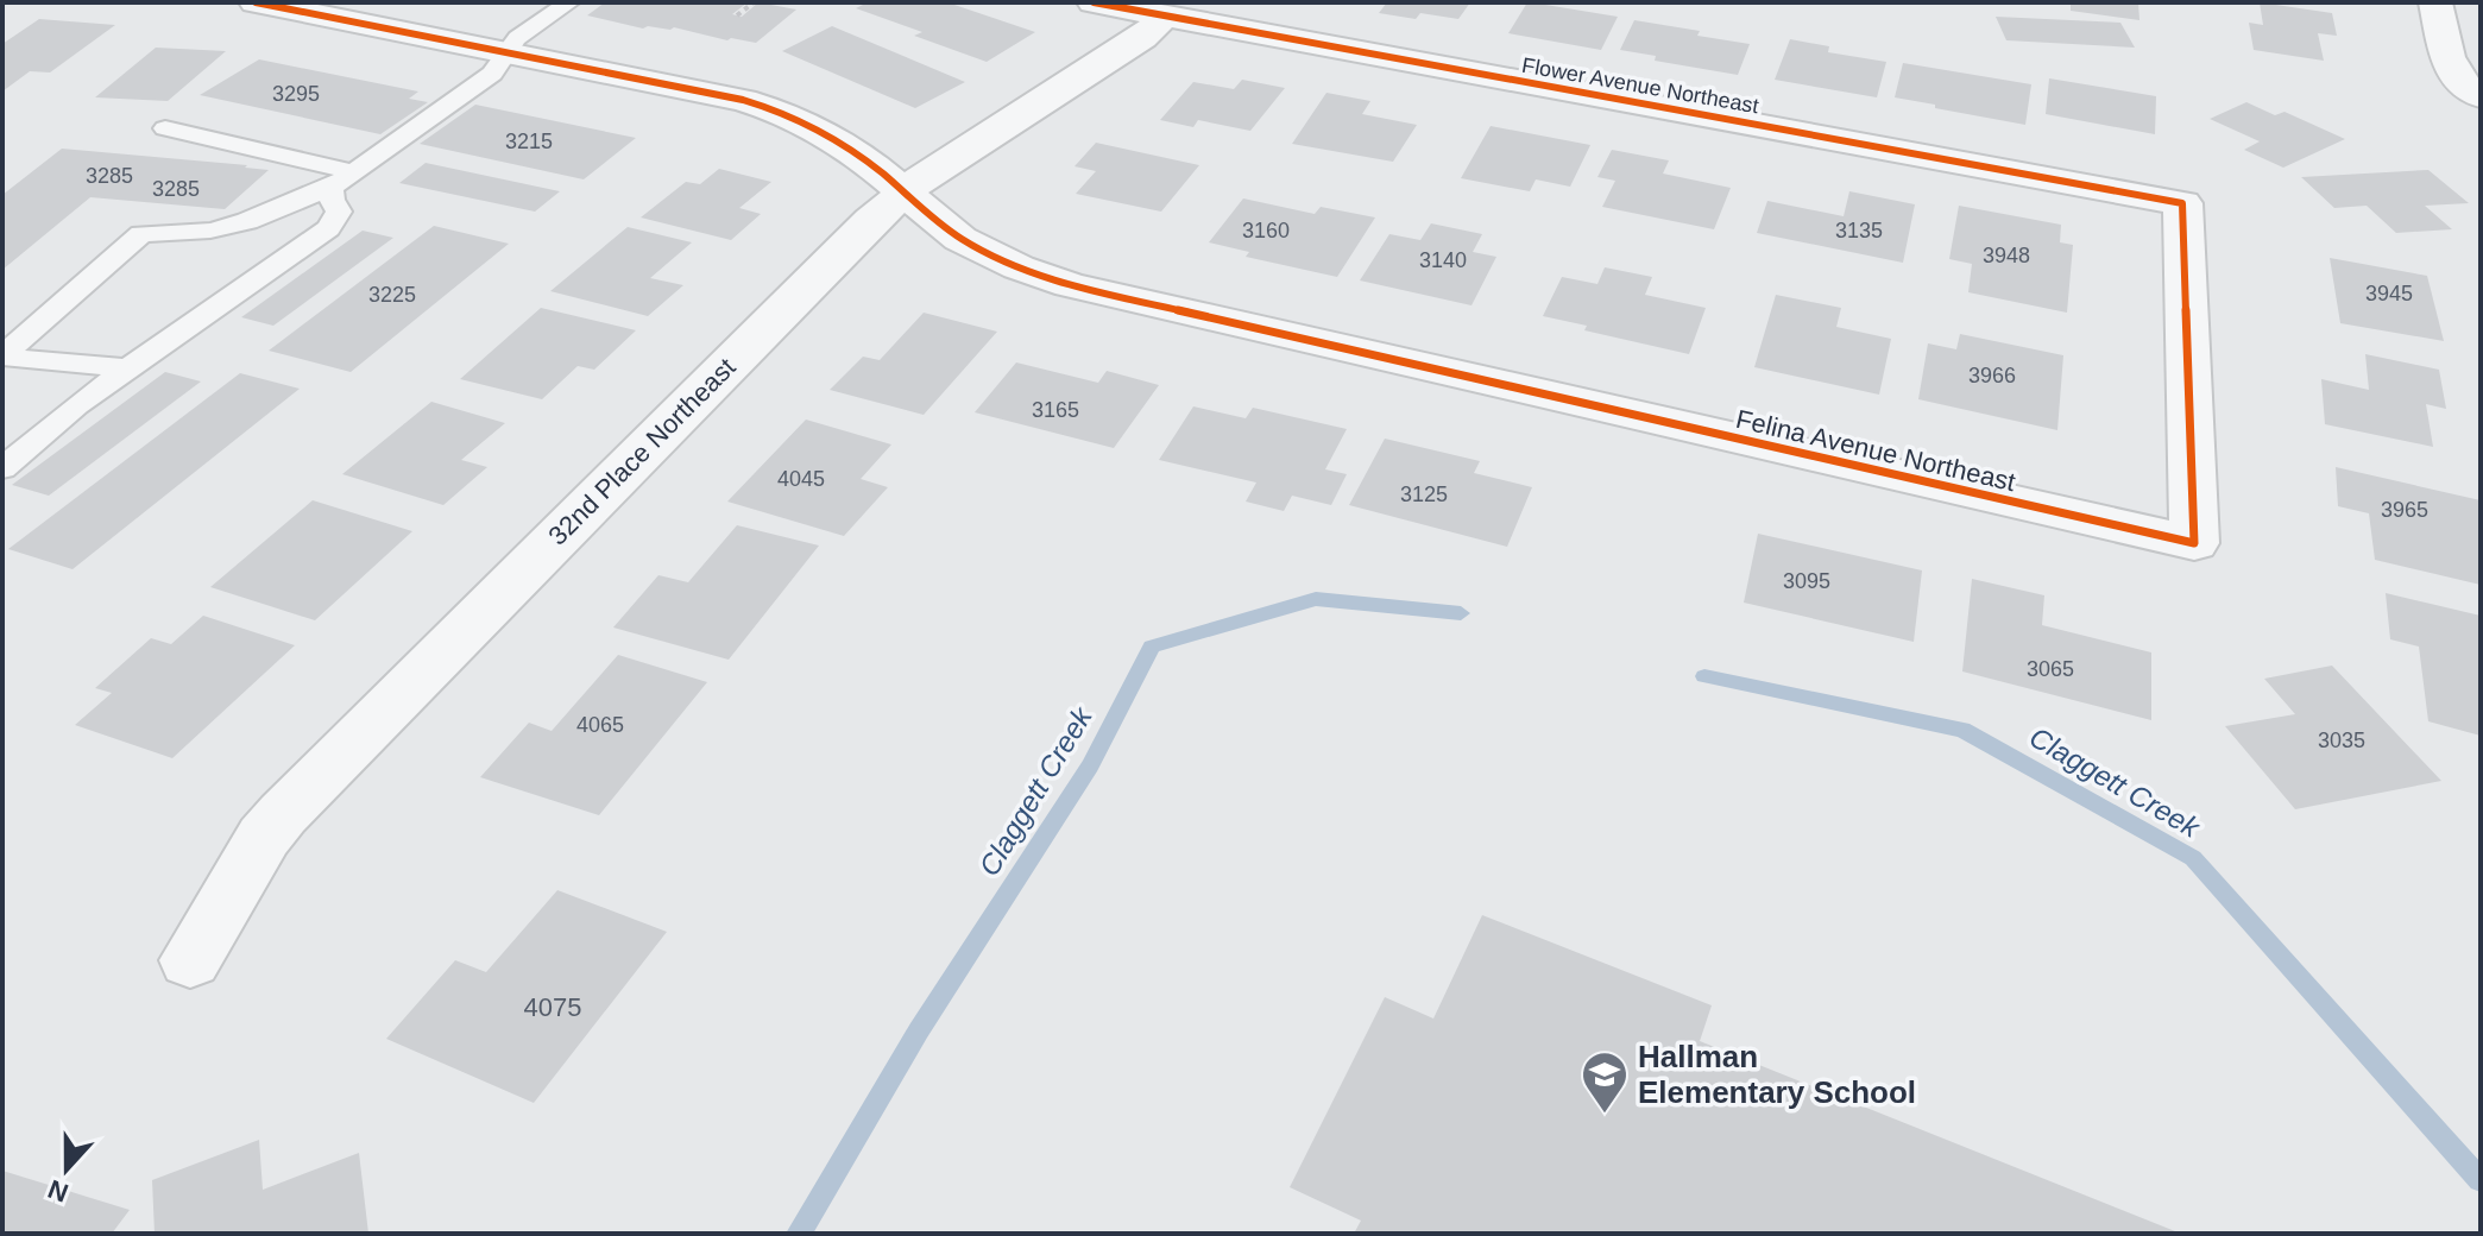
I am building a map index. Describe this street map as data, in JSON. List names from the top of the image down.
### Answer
{
  "streets": {
    "street": ["Flower Avenue Northeast", "Felina Avenue Northeast", "32nd Place Northeast"]
  },
  "crossings": [
    ["Flower Avenue Northeast", "Felina Avenue Northeast"],
    ["Flower Avenue Northeast", "32nd Place Northeast"],
    ["Felina Avenue Northeast", "32nd Place Northeast"]
  ],
  "water": ["Claggett Creek"],
  "places": {
    "school or university": ["Hallman Elementary School"]
  },
  "house_numbers": [
    "3295",
    "3215",
    "3285",
    "3285",
    "3160",
    "3135",
    "3948",
    "3140",
    "3945",
    "3225",
    "3966",
    "3165",
    "4045",
    "3125",
    "3965",
    "3095",
    "3065",
    "4065",
    "3035",
    "4075"
  ],
  "north": "bottom"
}
